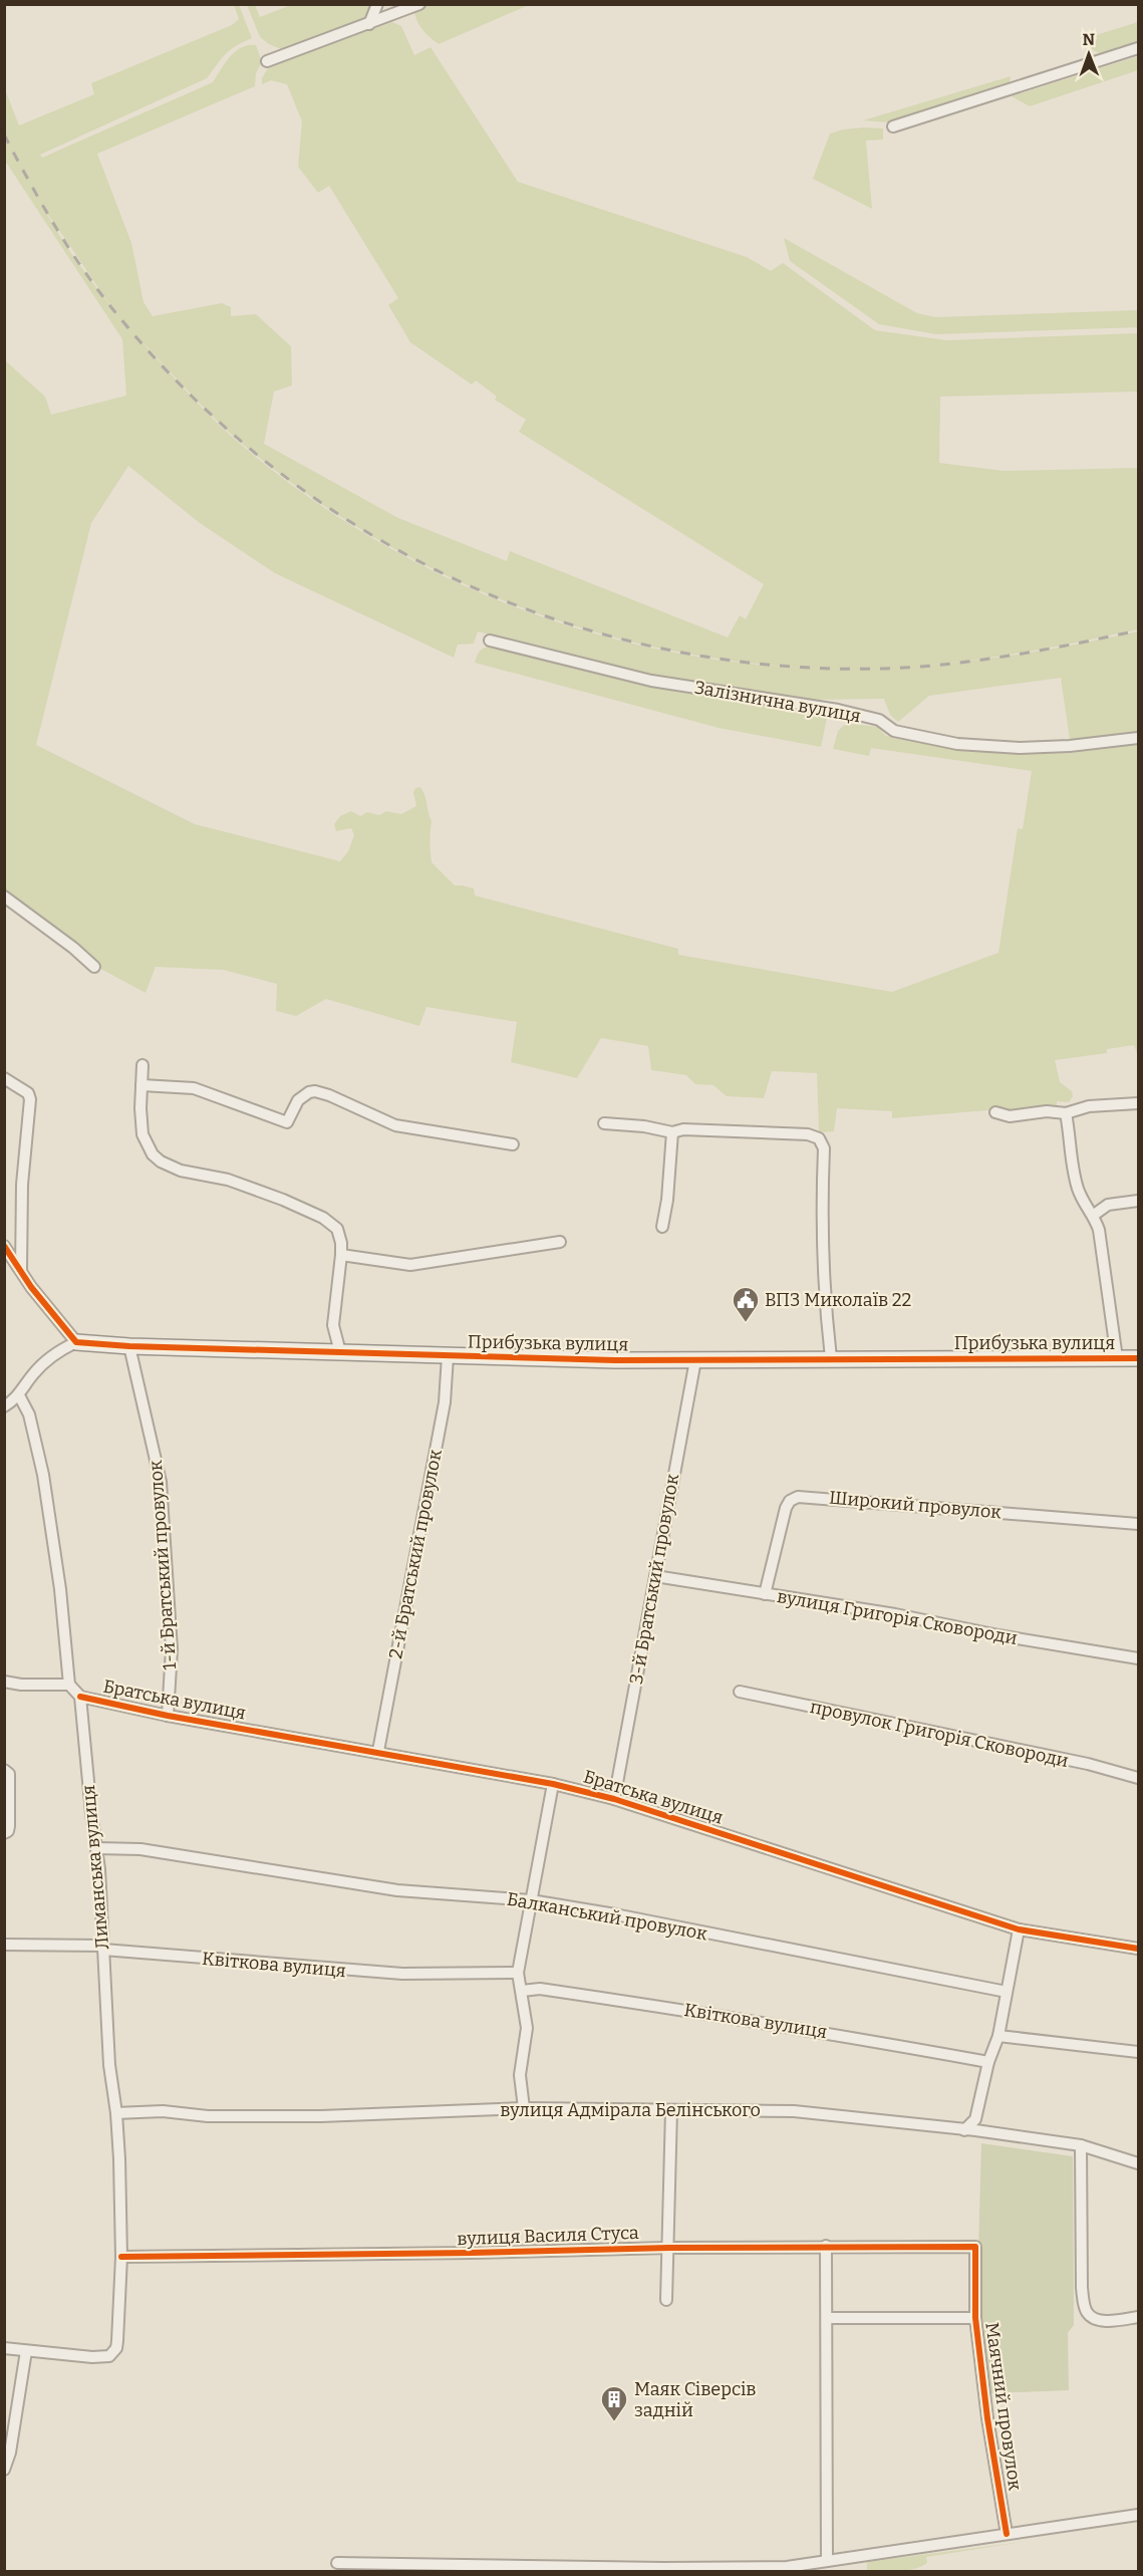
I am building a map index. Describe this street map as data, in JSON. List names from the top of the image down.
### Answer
{
  "streets": {
    "street": [
      "Залізнична вулиця",
      "Прибузька вулиця",
      "Широкий провулок",
      "2-й Братський провулок",
      "1-й Братський провулок",
      "3-й Братський провулок",
      "вулиця Григорія Сковороди",
      "Братська вулиця",
      "провулок Григорія Сковороди",
      "Лиманська вулиця",
      "Балканський провулок",
      "Квіткова вулиця",
      "вулиця Адмірала Белінського",
      "вулиця Василя Стуса",
      "Маячний провулок"
    ]
  },
  "crossings": [
    ["Прибузька вулиця", "2-й Братський провулок"],
    ["Прибузька вулиця", "1-й Братський провулок"],
    ["Прибузька вулиця", "3-й Братський провулок"],
    ["Широкий провулок", "вулиця Григорія Сковороди"],
    ["2-й Братський провулок", "Братська вулиця"],
    ["1-й Братський провулок", "Братська вулиця"],
    ["3-й Братський провулок", "вулиця Григорія Сковороди"],
    ["3-й Братський провулок", "Братська вулиця"],
    ["Братська вулиця", "Лиманська вулиця"],
    ["Лиманська вулиця", "Балканський провулок"],
    ["Лиманська вулиця", "Квіткова вулиця"],
    ["Лиманська вулиця", "вулиця Адмірала Белінського"],
    ["Лиманська вулиця", "вулиця Василя Стуса"],
    ["вулиця Василя Стуса", "Маячний провулок"]
  ],
  "places": {
    "public building": ["ВПЗ Миколаїв 22"],
    "building": ["Маяк Сіверсів задній"]
  },
  "north": "top"
}
